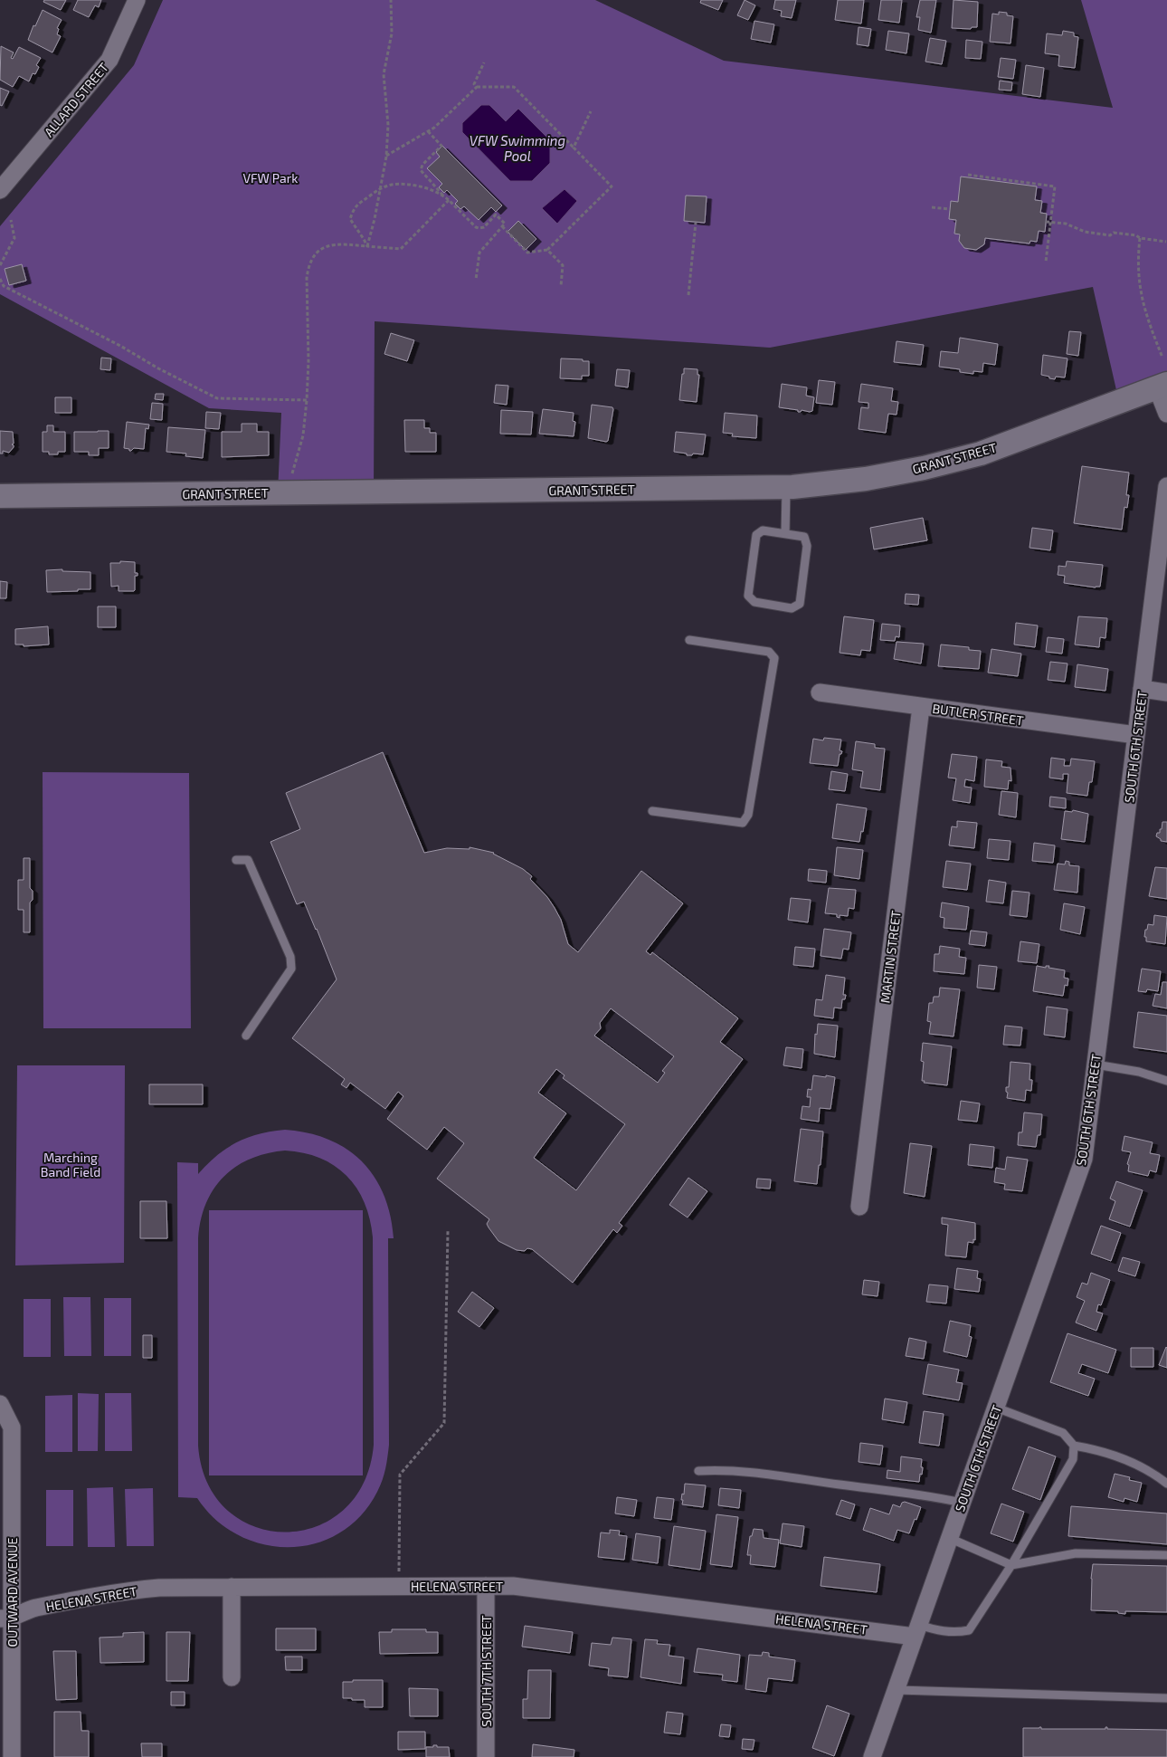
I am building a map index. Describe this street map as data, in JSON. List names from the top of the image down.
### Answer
{
  "streets": {
    "street": [
      "ALLARD STREET",
      "GRANT STREET",
      "BUTLER STREET",
      "SOUTH 6TH STREET",
      "MARTIN STREET",
      "HELENA STREET",
      "OUTWARD AVENUE",
      "SOUTH 7TH STREET"
    ]
  },
  "crossings": [
    ["BUTLER STREET", "SOUTH 6TH STREET"],
    ["BUTLER STREET", "MARTIN STREET"],
    ["SOUTH 6TH STREET", "HELENA STREET"],
    ["HELENA STREET", "OUTWARD AVENUE"],
    ["HELENA STREET", "SOUTH 7TH STREET"]
  ],
  "water": ["VFW Swimming Pool"],
  "parks": ["VFW Park", "Marching Band Field"]
}
